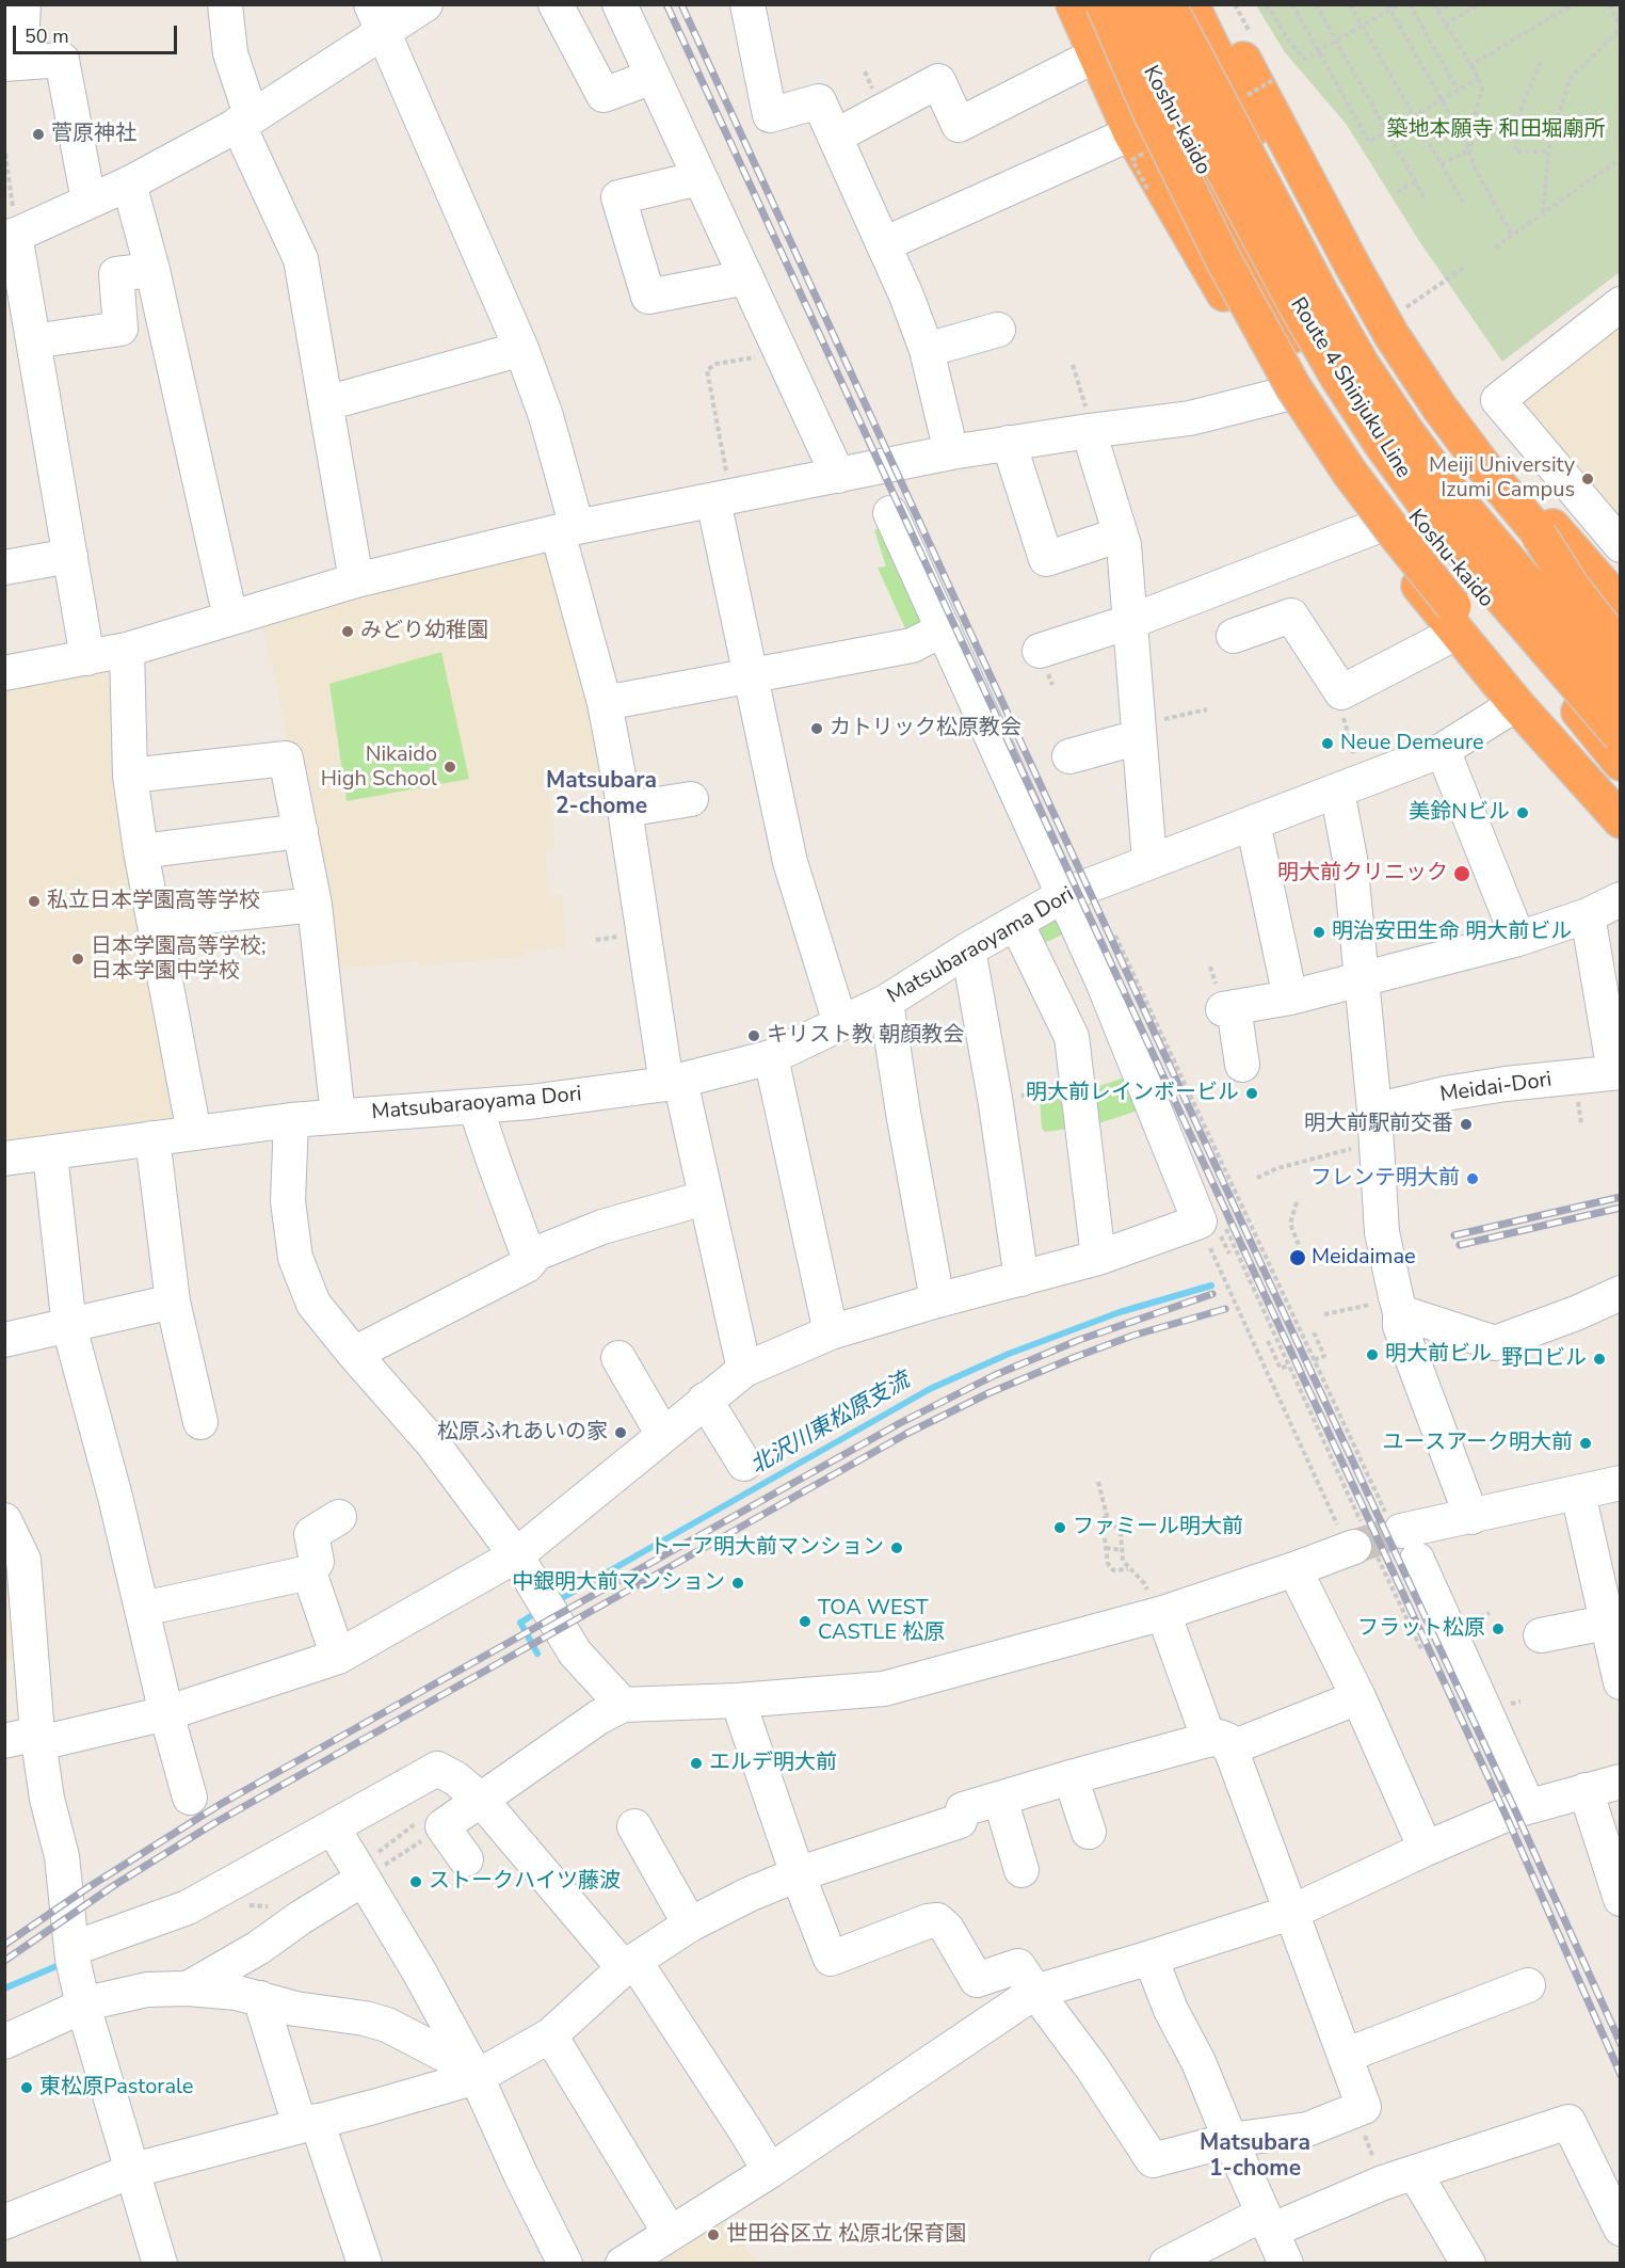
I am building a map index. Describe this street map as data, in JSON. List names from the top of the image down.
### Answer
{
  "streets": {
    "highway": ["Koshu-kaido", "Route 4 Shinjuku Line"],
    "street": ["Matsubaraoyama Dori", "Meidai-Dori"]
  },
  "districts": ["Matsubara 2-chome", "Matsubara 1-chome"],
  "water": ["北沢川東松原支流"],
  "parks": ["築地本願寺 和田堀廟所"],
  "places": [
    "菅原神社",
    "Meiji University Izumi Campus",
    "みどり幼稚園",
    "カトリック松原教会",
    "Neue Demeure",
    "Nikaido High School",
    "美鈴Nビル",
    "明大前クリニック",
    "私立日本学園高等学校",
    "明治安田生命 明大前ビル",
    "日本学園高等学校; 日本学園中学校",
    "キリスト教 朝顔教会",
    "明大前レインボービル",
    "明大前駅前交番",
    "フレンテ明大前",
    "Meidaimae",
    "明大前ビル",
    "野口ビル",
    "松原ふれあいの家",
    "ユースアーク明大前",
    "ファミール明大前",
    "トーア明大前マンション",
    "中銀明大前マンション",
    "TOA WEST CASTLE 松原",
    "フラット松原",
    "エルデ明大前",
    "ストークハイツ藤波",
    "東松原Pastorale",
    "世田谷区立 松原北保育園"
  ],
  "scale_bar": "50 m"
}
